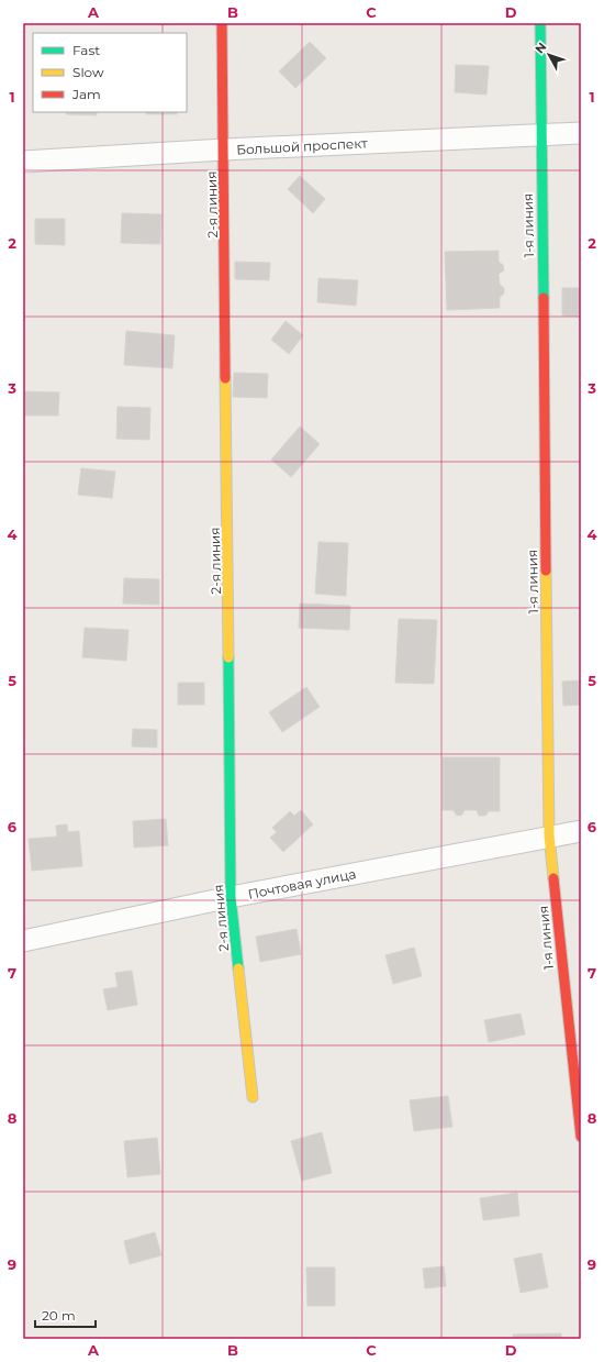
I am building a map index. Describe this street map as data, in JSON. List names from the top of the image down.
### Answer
{
  "streets": {
    "street": [
      "Большой проспект",
      "2-я линия",
      "1-я линия",
      "Почтовая улица"
    ]
  },
  "crossings": [
    ["Большой проспект", "2-я линия"],
    ["Большой проспект", "1-я линия"],
    ["2-я линия", "Почтовая улица"],
    ["1-я линия", "Почтовая улица"]
  ],
  "legend": ["Fast", "Slow", "Jam"],
  "scale_bar": "20 m",
  "north": "top left",
  "grid": {
    "columns": [
      "A",
      "B",
      "C",
      "D"
    ],
    "rows": [
      "1",
      "2",
      "3",
      "4",
      "5",
      "6",
      "7",
      "8",
      "9"
    ]
  }
}
